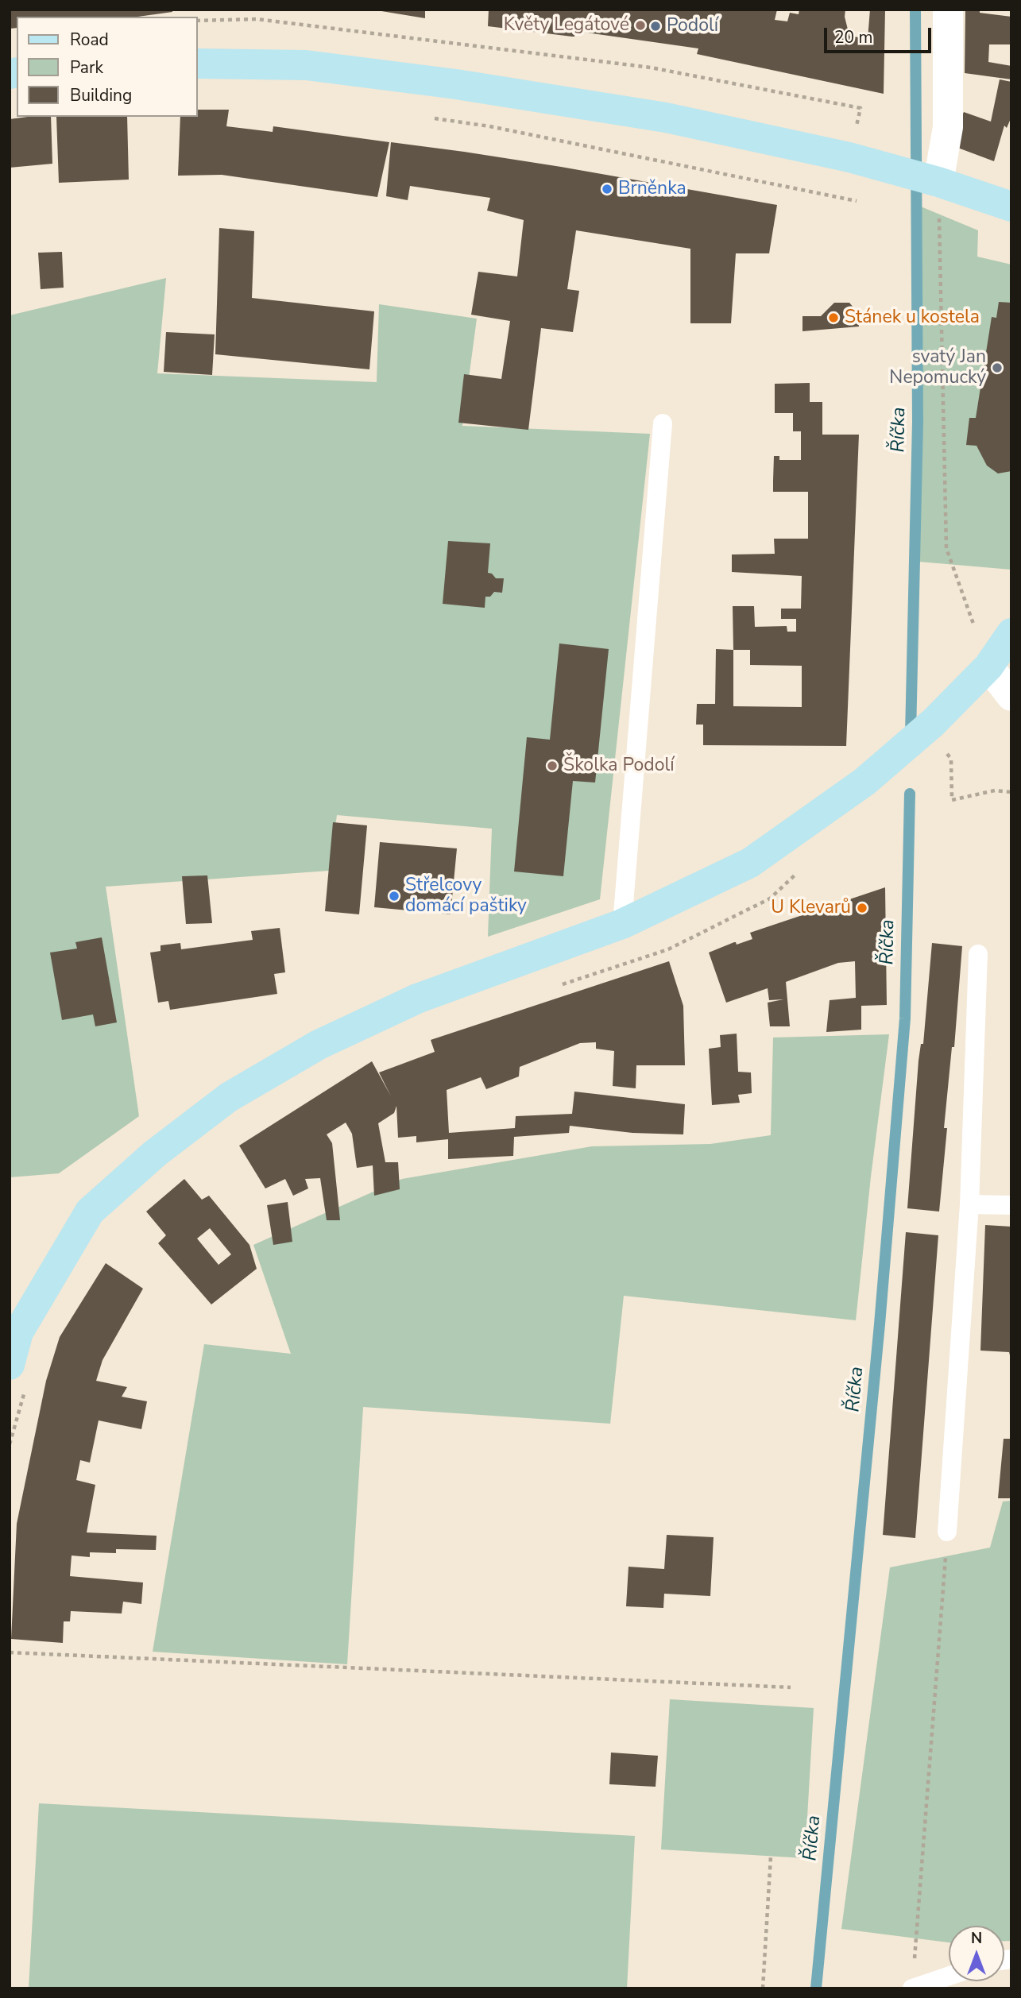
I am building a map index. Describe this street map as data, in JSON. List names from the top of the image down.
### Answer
{
  "water": ["Říčka"],
  "places": [
    "Květy Legátové",
    "Podolí",
    "Brněnka",
    "Stánek u kostela",
    "svatý Jan Nepomucký",
    "Školka Podolí",
    "Střelcovy domácí paštiky",
    "U Klevarů"
  ],
  "legend": ["Road", "Park", "Building"],
  "scale_bar": "20 m",
  "north": "top"
}
